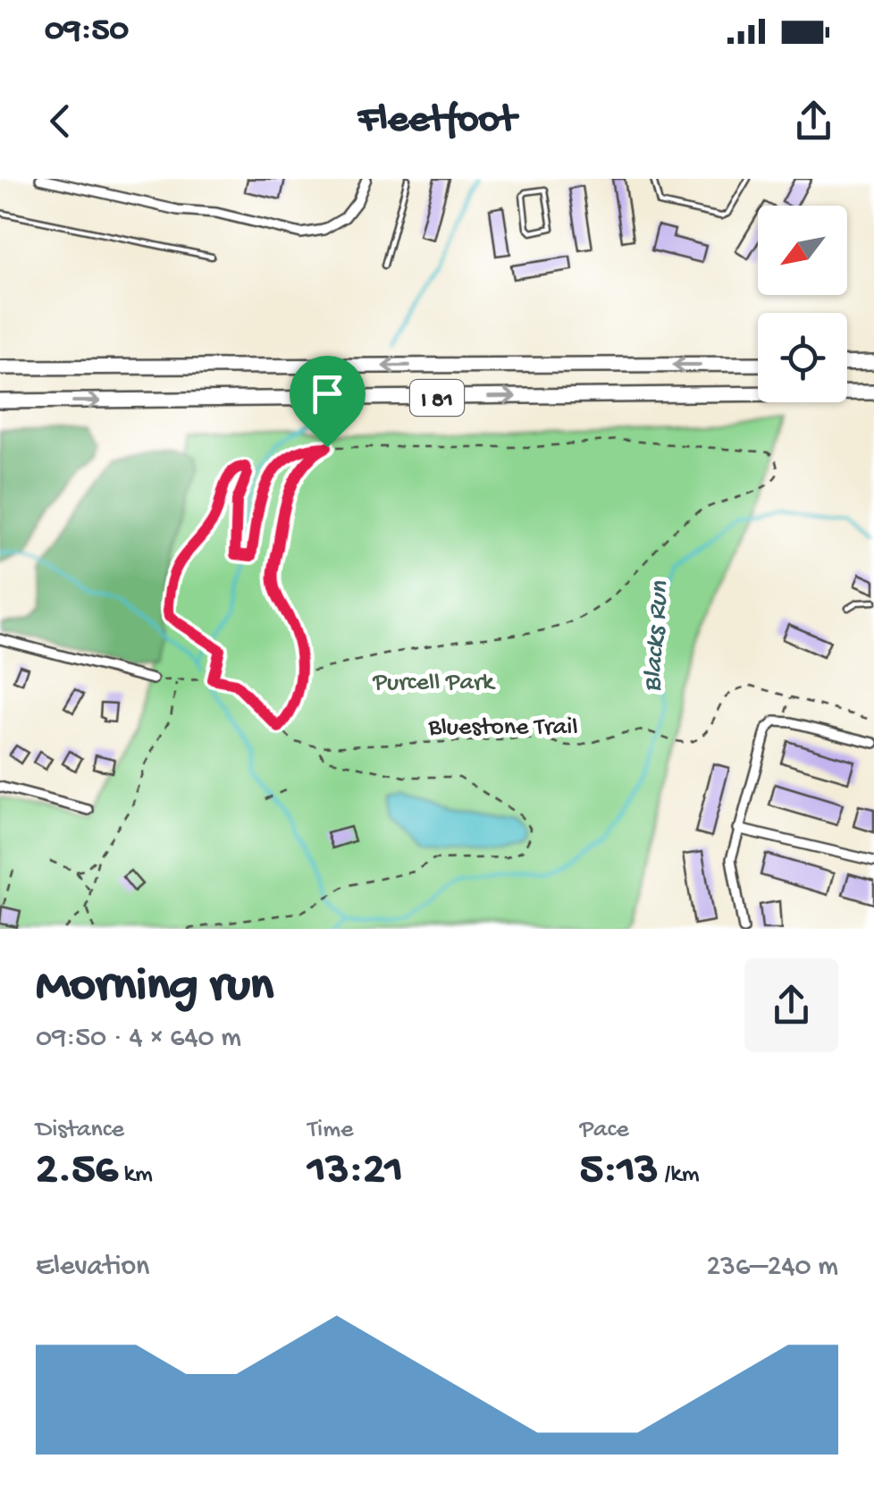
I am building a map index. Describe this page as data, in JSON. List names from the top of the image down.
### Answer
{
  "streets": {
    "highway": ["I 81"],
    "path": ["Bluestone Trail"]
  },
  "water": ["Blacks Run"],
  "parks": ["Purcell Park"],
  "north": "bottom left",
  "page": {
    "status": "09:50",
    "header": "Fleetfoot",
    "heading": ["Morning run", "09:50 · 4 × 640 m"],
    "stats": [
      ["Distance", "2.56 km"],
      ["Time", "13:21"],
      ["Pace", "5:13 /km"]
    ],
    "chart": ["Elevation", "236–240 m"]
  }
}
